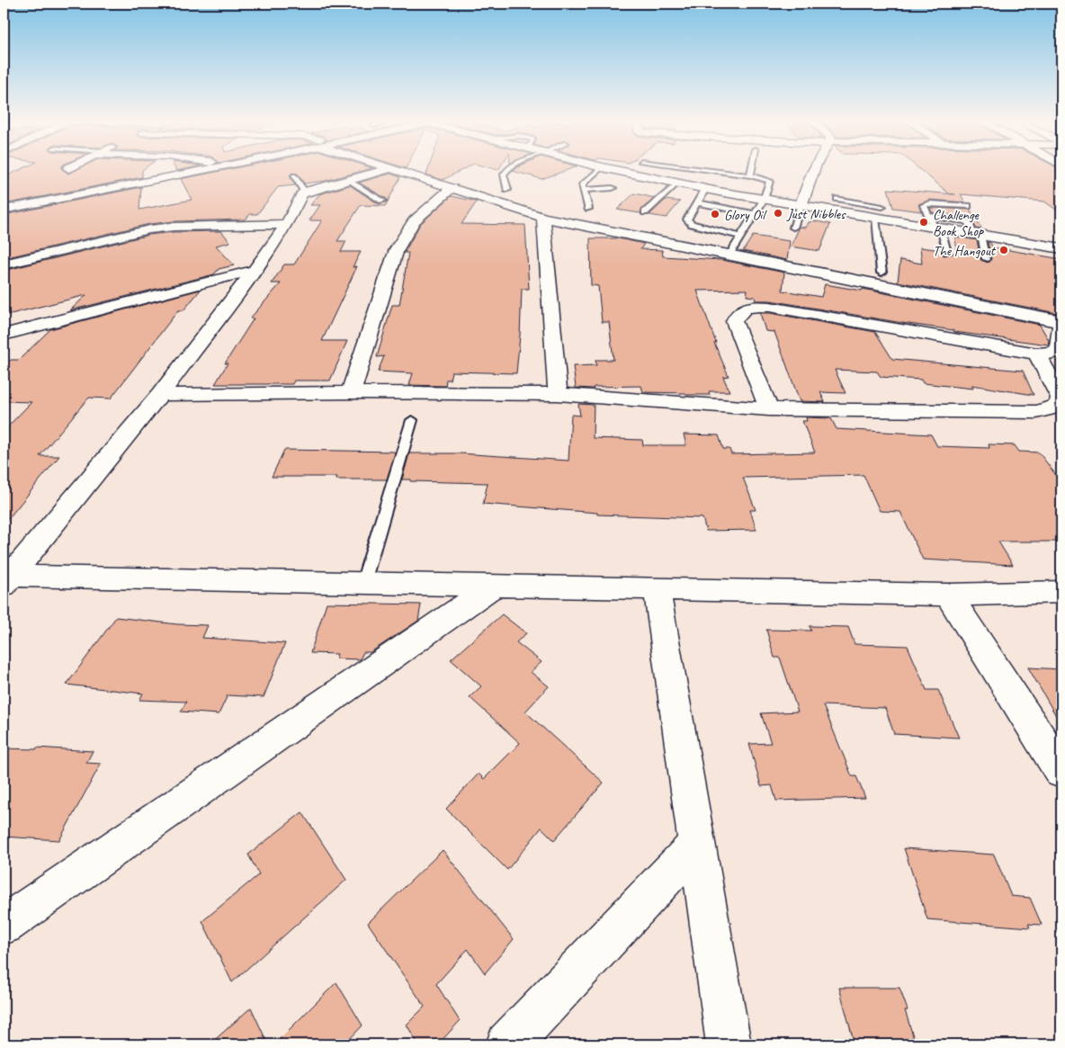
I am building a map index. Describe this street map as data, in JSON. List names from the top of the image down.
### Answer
{
  "places": [
    "Just Nibbles",
    "Glory Oil",
    "Challenge Book Shop",
    "The Hangout"
  ]
}
